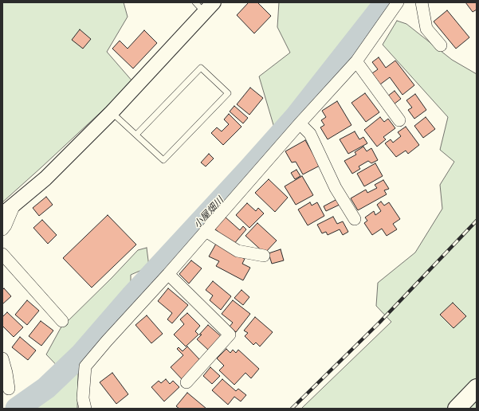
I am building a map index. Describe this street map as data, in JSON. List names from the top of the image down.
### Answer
{
  "water": ["小屋畑川"]
}
